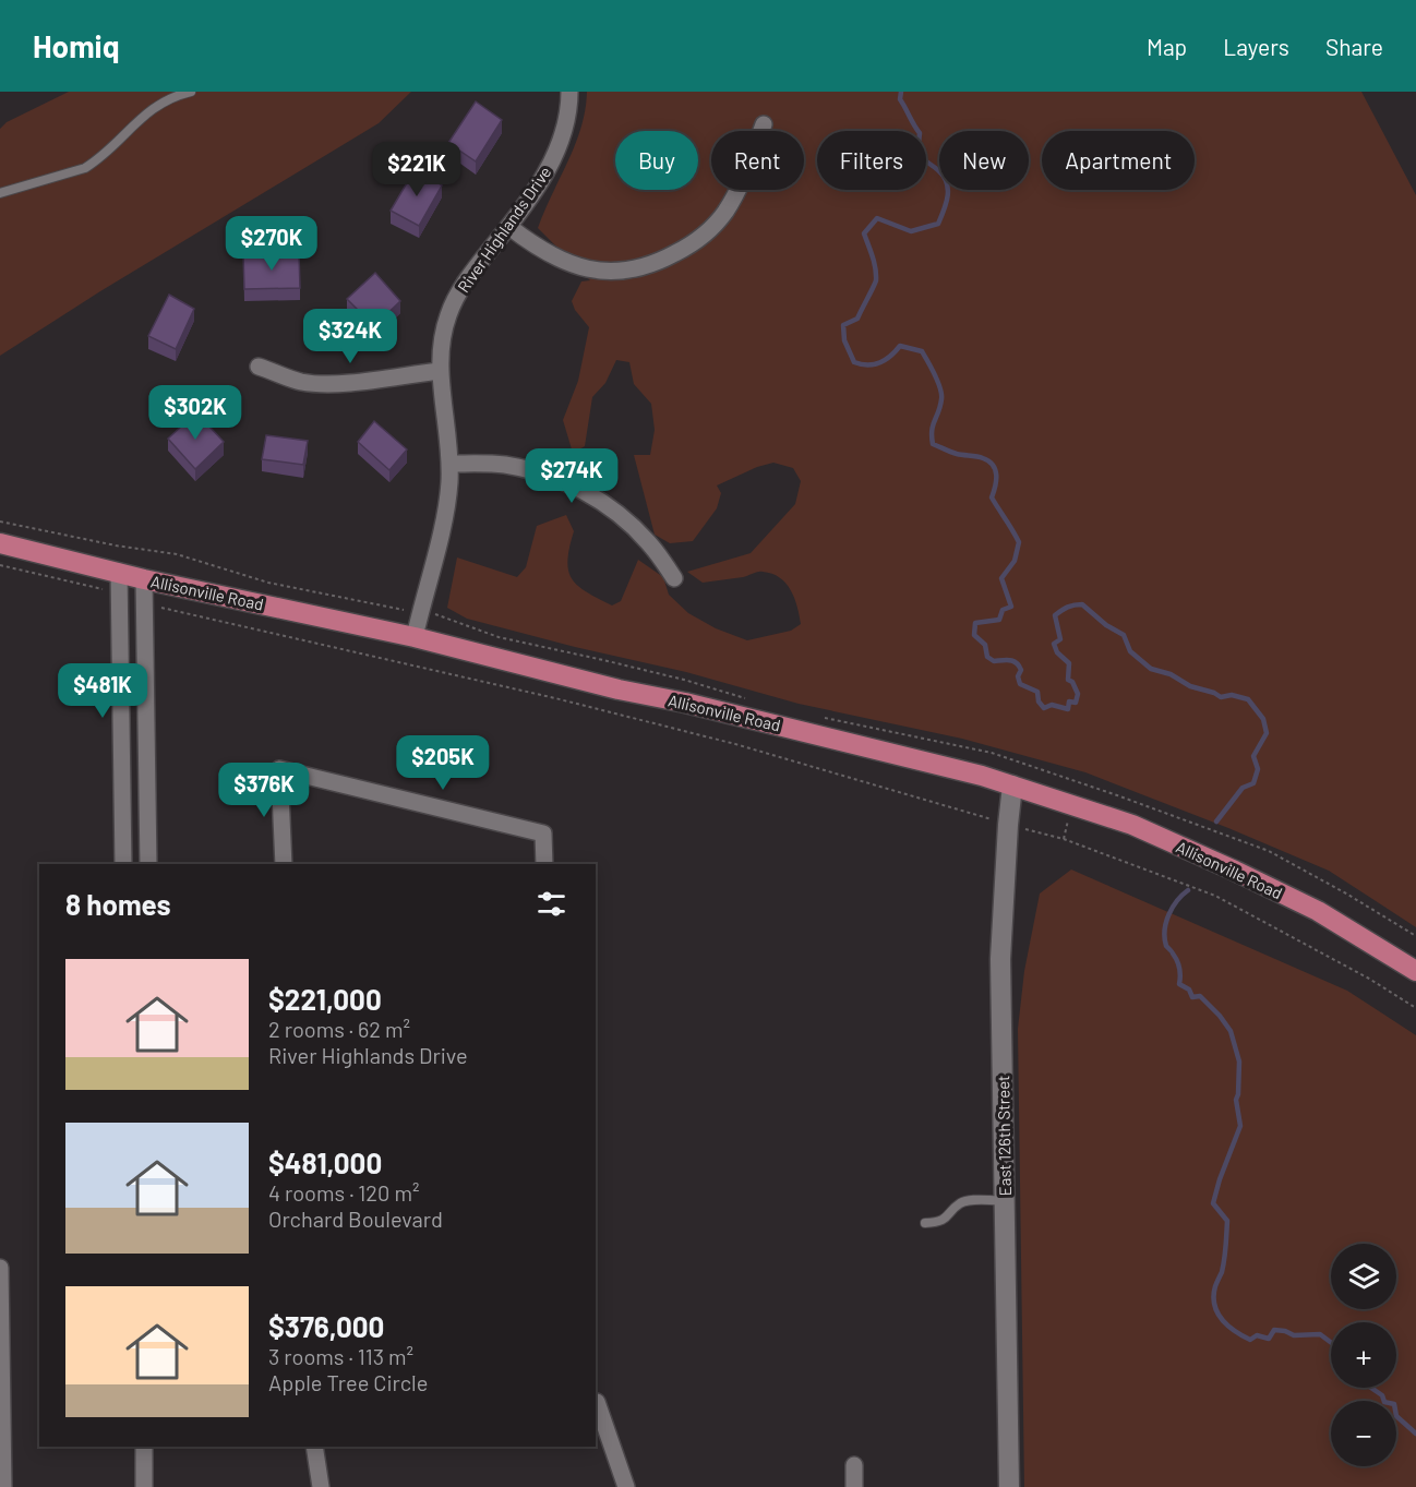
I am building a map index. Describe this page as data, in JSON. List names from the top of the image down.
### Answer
{
  "streets": {
    "main road": ["Allisonville Road", "East 126th Street"],
    "street": ["River Highlands Drive"]
  },
  "crossings": [
    ["River Highlands Drive", "Allisonville Road"],
    ["Allisonville Road", "East 126th Street"]
  ],
  "page": {
    "header": "Homiq",
    "nav": ["Map", "Layers", "Share"],
    "chip": [
      "Buy",
      "Rent",
      "Filters",
      "New",
      "Apartment"
    ],
    "price": [
      "$221K",
      "$270K",
      "$324K",
      "$302K",
      "$274K",
      "$481K",
      "$205K",
      "$376K"
    ],
    "heading": "8 homes",
    "list": [
      {
        "name": "$221,000",
        "note": "2 rooms · 62 m² · River Highlands Drive"
      },
      {
        "name": "$481,000",
        "note": "4 rooms · 120 m² · Orchard Boulevard"
      },
      {
        "name": "$376,000",
        "note": "3 rooms · 113 m² · Apple Tree Circle"
      }
    ],
    "map_buttons": ["+", "−"]
  }
}
